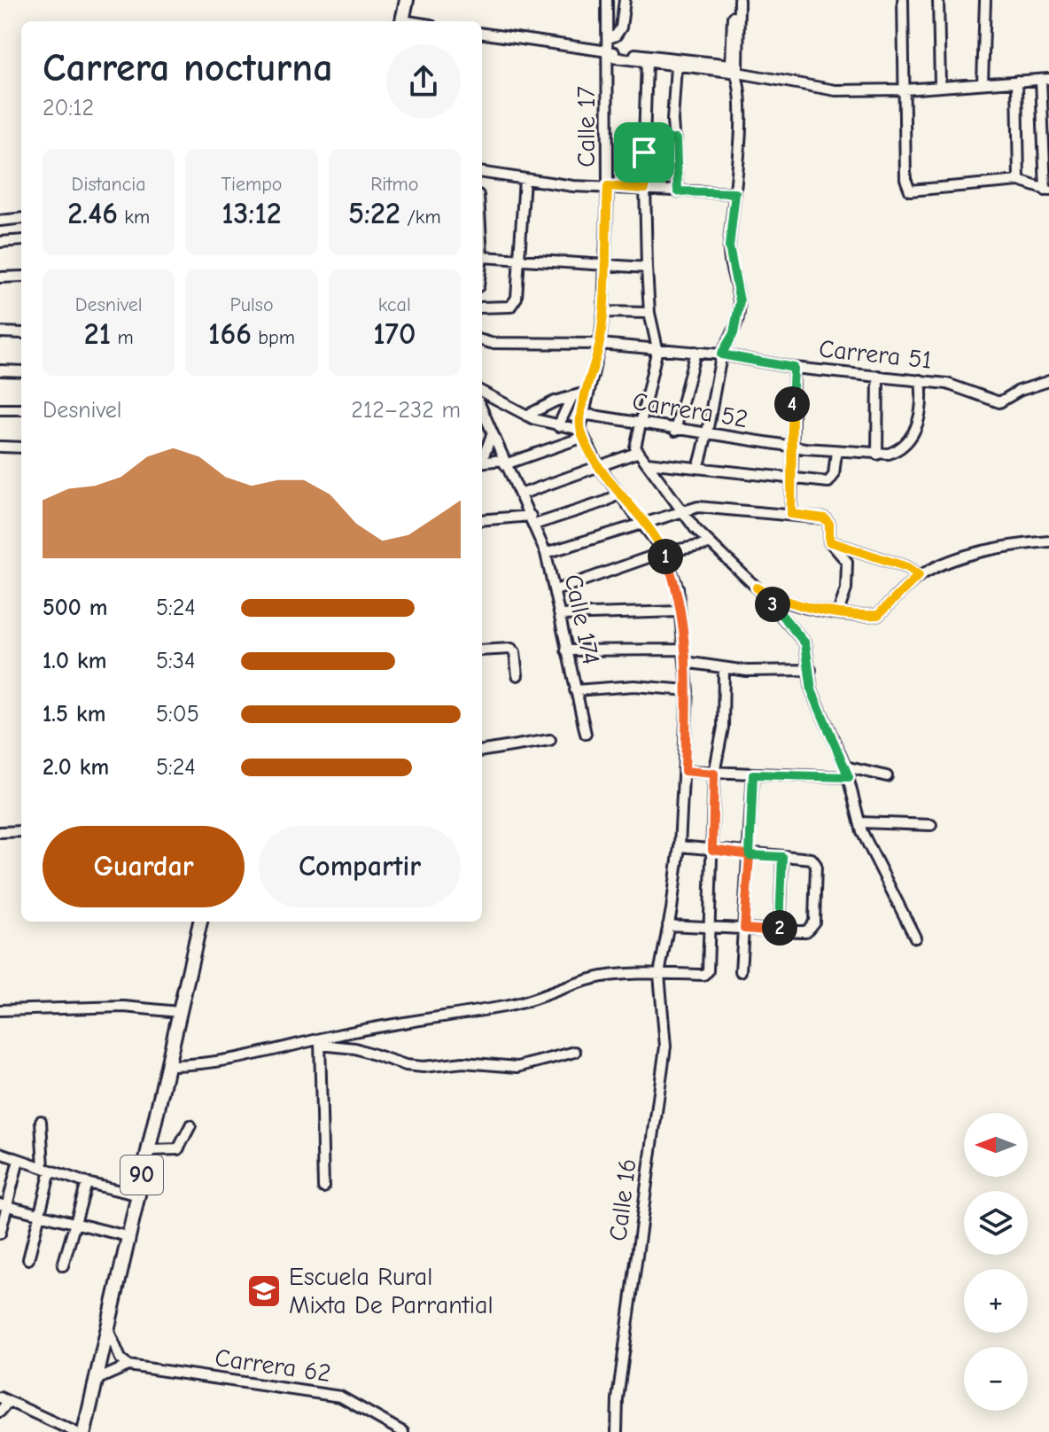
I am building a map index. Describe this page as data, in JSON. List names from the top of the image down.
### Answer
{
  "streets": {
    "highway": ["90"],
    "street": [
      "Calle 17",
      "Carrera 51",
      "Carrera 52",
      "Calle 174",
      "Calle 16",
      "Carrera 62"
    ]
  },
  "crossings": [
    ["Calle 17", "Carrera 51"],
    ["Calle 17", "Carrera 52"],
    ["Carrera 51", "Carrera 52"]
  ],
  "places": {
    "school or university": ["Escuela Rural Mixta De Parrantial"]
  },
  "north": "left",
  "page": {
    "heading": ["Carrera nocturna", "20:12"],
    "stats": [
      ["Distancia", "2.46 km"],
      ["Tiempo", "13:12"],
      ["Ritmo", "5:22 /km"],
      ["Desnivel", "21 m"],
      ["Pulso", "166 bpm"],
      ["kcal", "170"]
    ],
    "chart": ["Desnivel", "212–232 m"],
    "pins": [
      "4",
      "1",
      "3",
      "2"
    ],
    "list": [
      {
        "name": "500 m",
        "note": "5:24"
      },
      {
        "name": "1.0 km",
        "note": "5:34"
      },
      {
        "name": "1.5 km",
        "note": "5:05"
      },
      {
        "name": "2.0 km",
        "note": "5:24"
      }
    ],
    "buttons": ["Guardar", "Compartir"],
    "map_buttons": ["+", "−"]
  }
}
